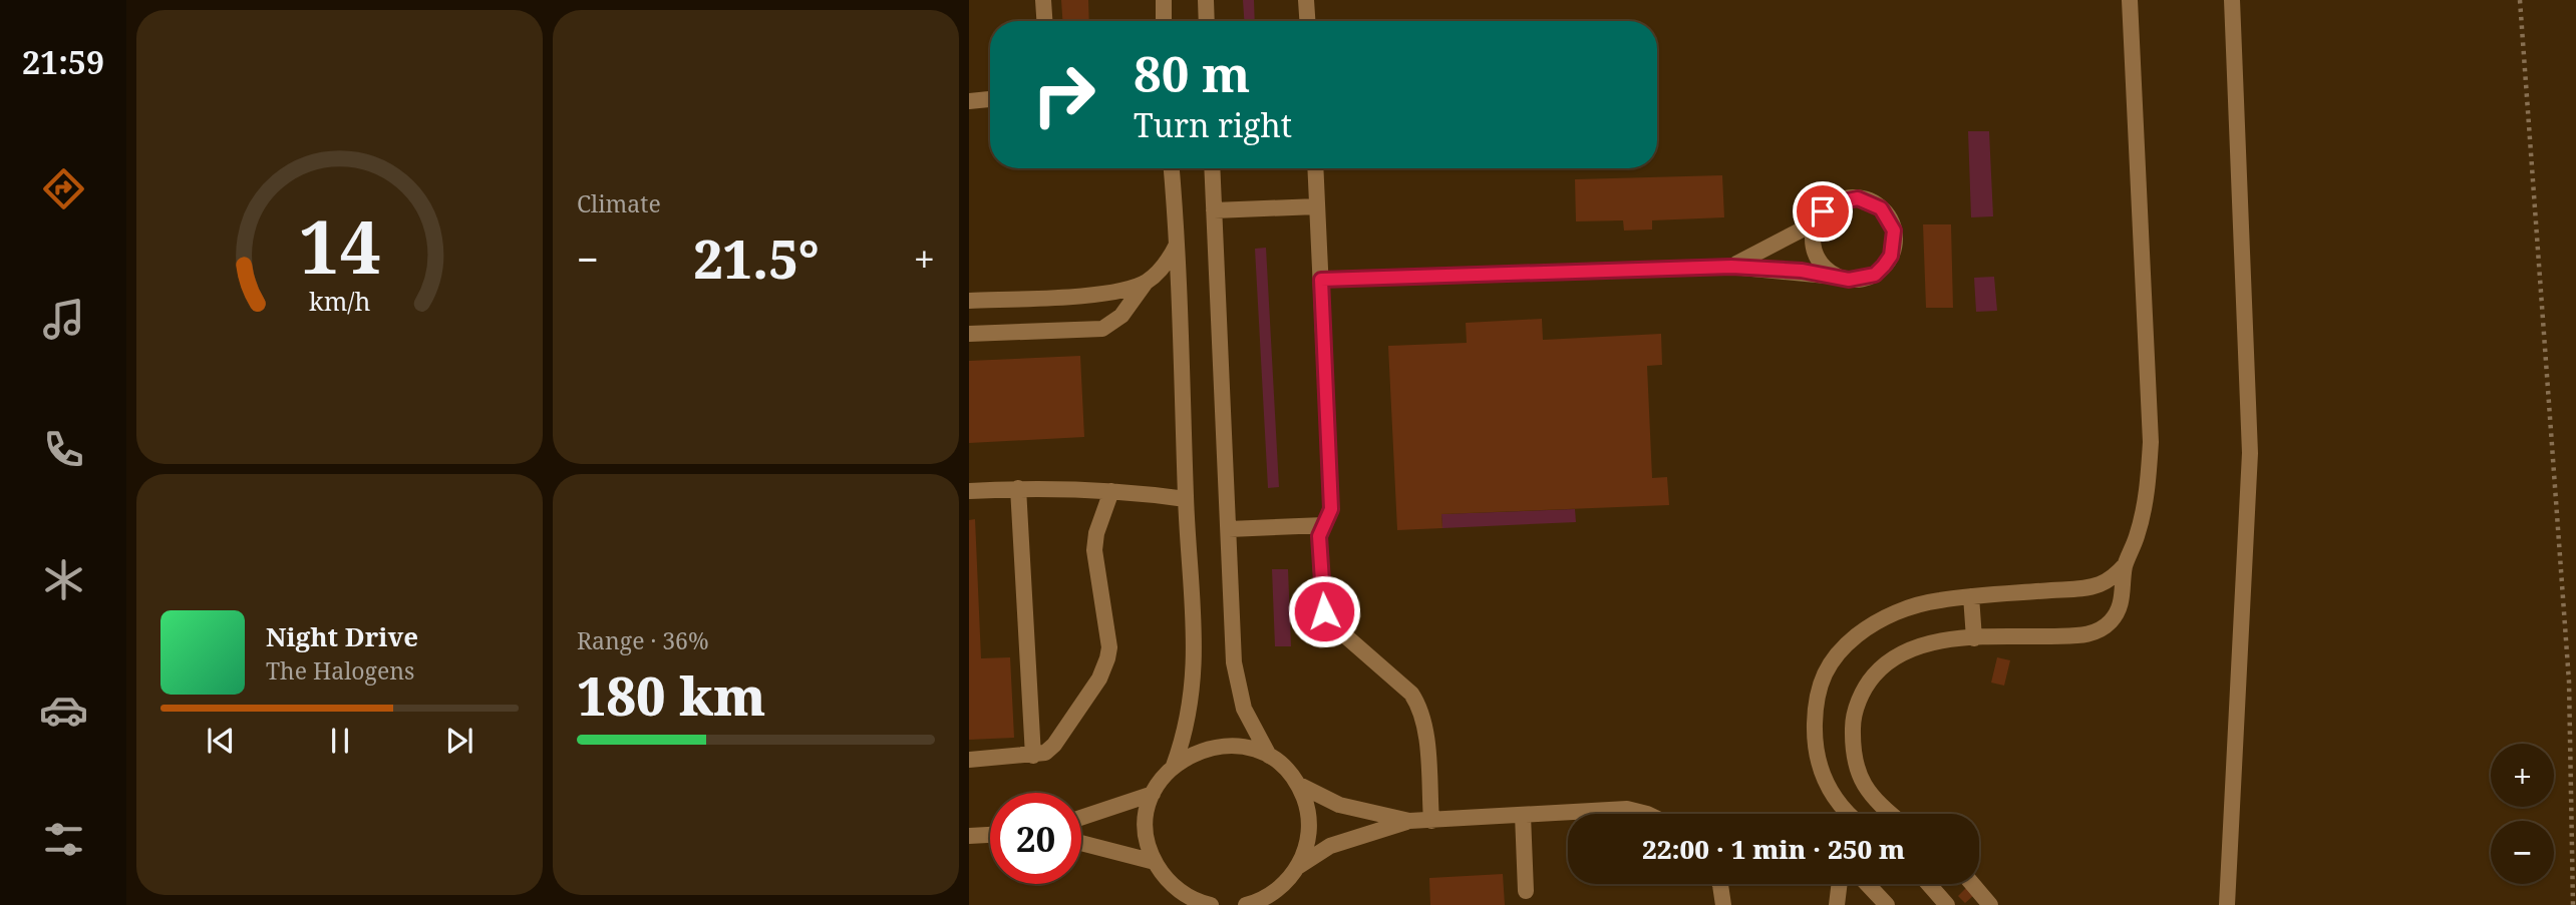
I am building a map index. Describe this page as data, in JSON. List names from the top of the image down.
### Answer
{
  "page": {
    "tabs": "21:59",
    "tile": [
      "Climate",
      ["Range · 36%", "180 km"]
    ],
    "turn": ["80 m", "Turn right"],
    "heat": ["−", "21.5°", "+"],
    "song": ["Night Drive", "The Halogens"],
    "map_buttons": ["+", "−"],
    "limit": "20",
    "trip": "22:00 · 1 min · 250 m",
    "gauge": ["14", "km/h"]
  }
}
